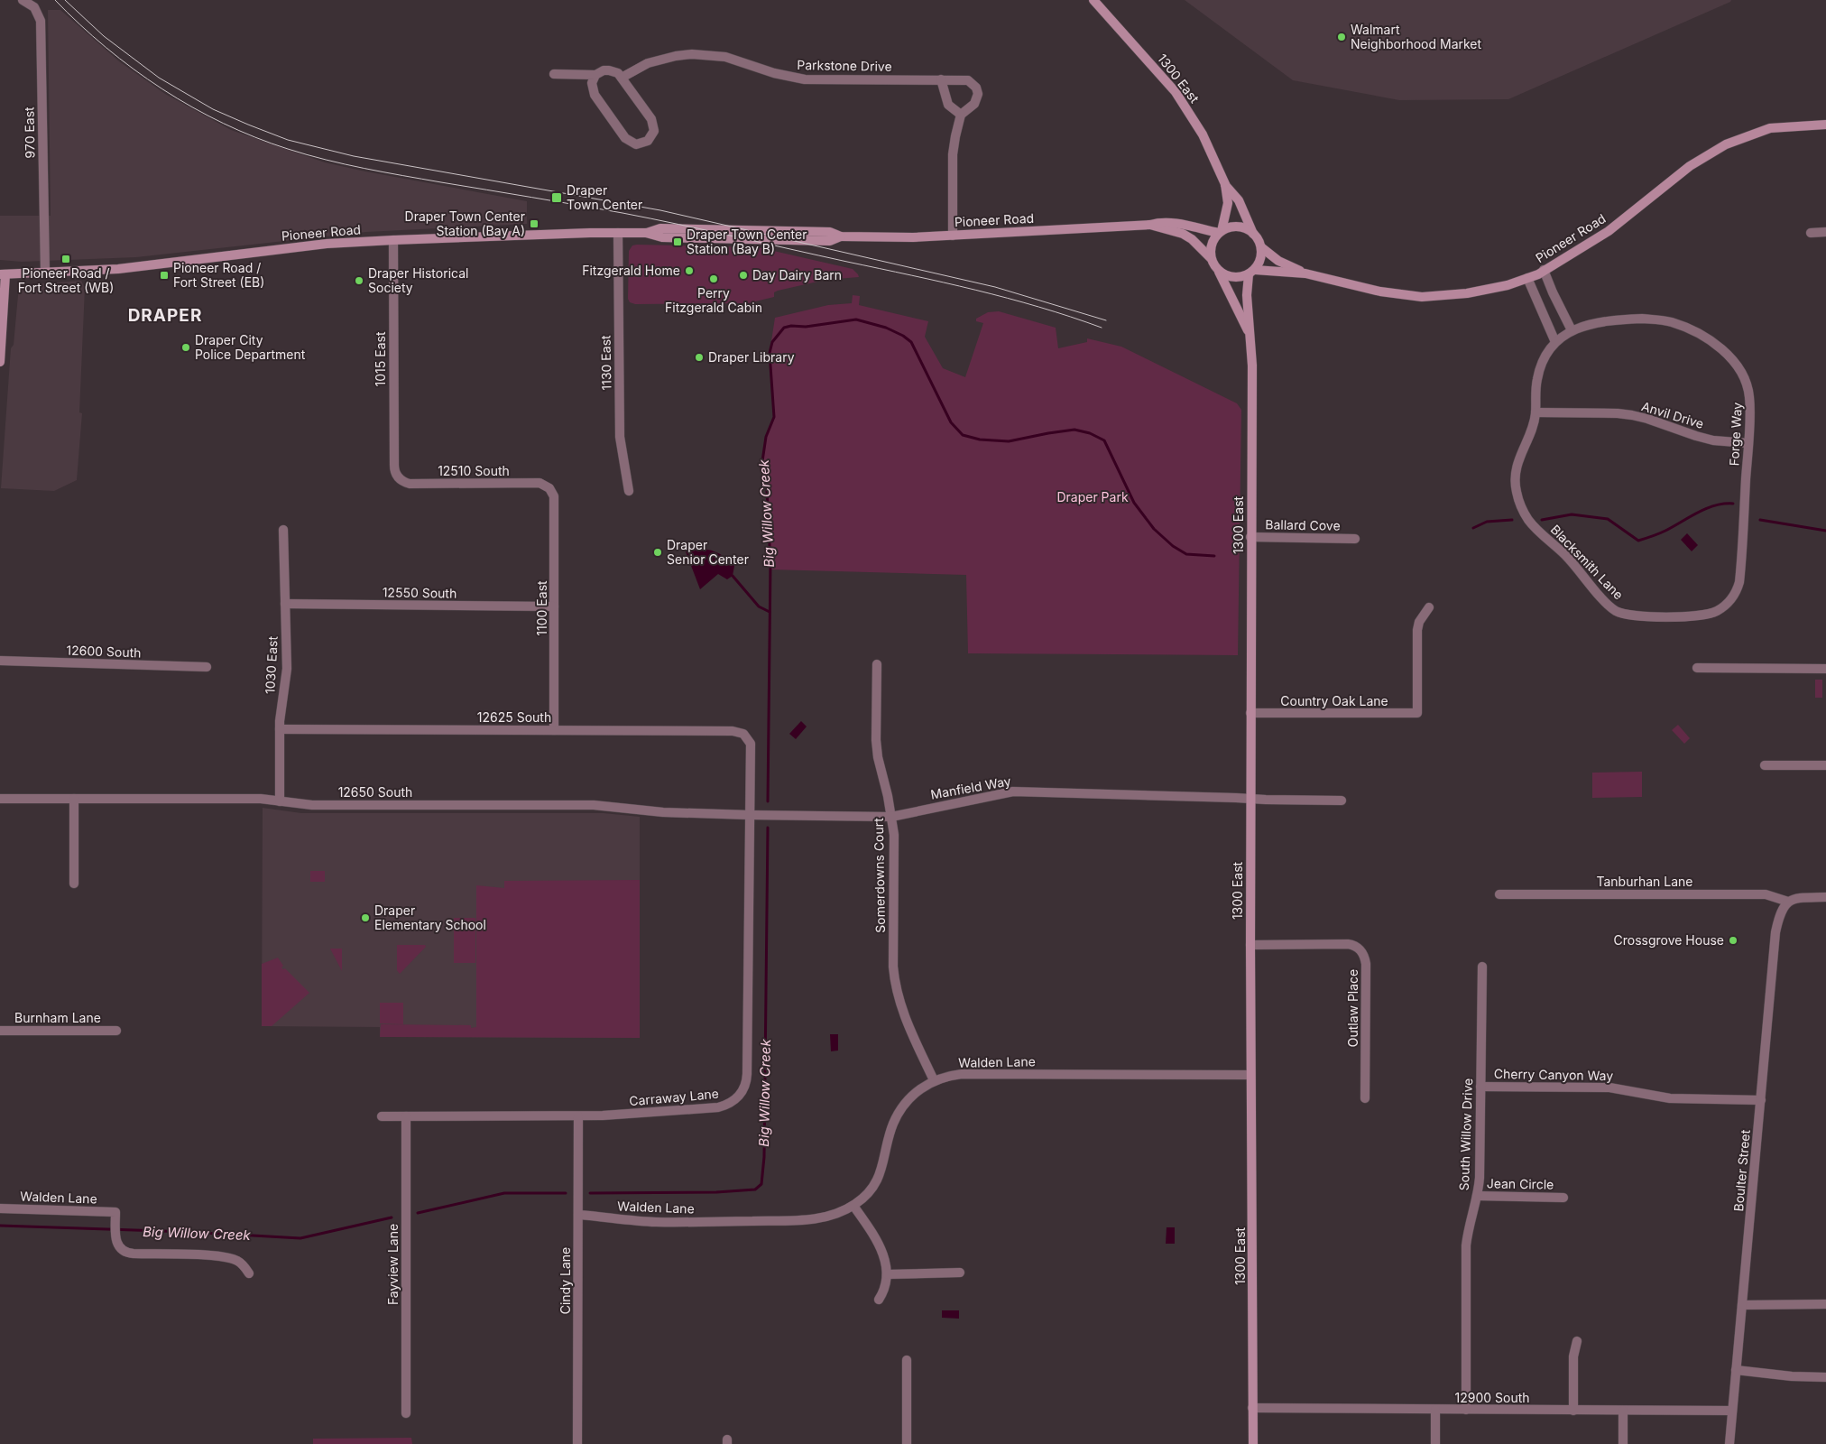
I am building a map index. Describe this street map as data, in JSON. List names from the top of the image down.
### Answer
{
  "streets": {
    "street": [
      "Parkstone Drive",
      "1300 East",
      "970 East",
      "Pioneer Road",
      "1015 East",
      "1130 East",
      "Anvil Drive",
      "Forge Way",
      "12510 South",
      "Ballard Cove",
      "Blacksmith Lane",
      "12550 South",
      "1100 East",
      "12600 South",
      "1030 East",
      "Country Oak Lane",
      "12625 South",
      "Manfield Way",
      "12650 South",
      "Somerdowns Court",
      "Tanburhan Lane",
      "Outlaw Place",
      "Burnham Lane",
      "Walden Lane",
      "Cherry Canyon Way",
      "Carraway Lane",
      "South Willow Drive",
      "Boulter Street",
      "Jean Circle",
      "Fayview Lane",
      "Cindy Lane",
      "12900 South"
    ]
  },
  "crossings": [
    ["1300 East", "Pioneer Road"],
    ["1300 East", "Ballard Cove"],
    ["1300 East", "Country Oak Lane"],
    ["1300 East", "Manfield Way"],
    ["1300 East", "Outlaw Place"],
    ["1300 East", "Walden Lane"],
    ["1300 East", "12900 South"],
    ["970 East", "Pioneer Road"],
    ["Pioneer Road", "1015 East"],
    ["Pioneer Road", "1130 East"],
    ["1015 East", "12510 South"],
    ["Anvil Drive", "Forge Way"],
    ["Anvil Drive", "Blacksmith Lane"],
    ["Forge Way", "Blacksmith Lane"],
    ["12510 South", "1100 East"],
    ["12550 South", "1100 East"],
    ["12550 South", "1030 East"],
    ["1100 East", "12625 South"],
    ["1030 East", "12625 South"],
    ["1030 East", "12650 South"],
    ["12625 South", "Carraway Lane"],
    ["Manfield Way", "12650 South"],
    ["Manfield Way", "Somerdowns Court"],
    ["Manfield Way", "Carraway Lane"],
    ["12650 South", "Carraway Lane"],
    ["Somerdowns Court", "Walden Lane"],
    ["Tanburhan Lane", "Boulter Street"],
    ["Walden Lane", "Cindy Lane"],
    ["Cherry Canyon Way", "South Willow Drive"],
    ["Cherry Canyon Way", "Boulter Street"],
    ["Carraway Lane", "Fayview Lane"],
    ["Carraway Lane", "Cindy Lane"],
    ["South Willow Drive", "Jean Circle"],
    ["South Willow Drive", "12900 South"],
    ["Boulter Street", "12900 South"]
  ],
  "districts": ["DRAPER"],
  "water": ["Big Willow Creek"],
  "parks": ["Draper Park"],
  "places": {
    "other": [
      "Walmart Neighborhood Market",
      "Fitzgerald Home",
      "Day Dairy Barn",
      "Perry Fitzgerald Cabin",
      "Draper Historical Society",
      "Draper City Police Department",
      "Draper Library",
      "Draper Senior Center",
      "Draper Elementary School",
      "Crossgrove House"
    ],
    "transit": [
      "Draper Town Center",
      "Draper Town Center Station (Bay A)",
      "Draper Town Center Station (Bay B)",
      "Pioneer Road / Fort Street (WB)",
      "Pioneer Road / Fort Street (EB)"
    ]
  }
}
